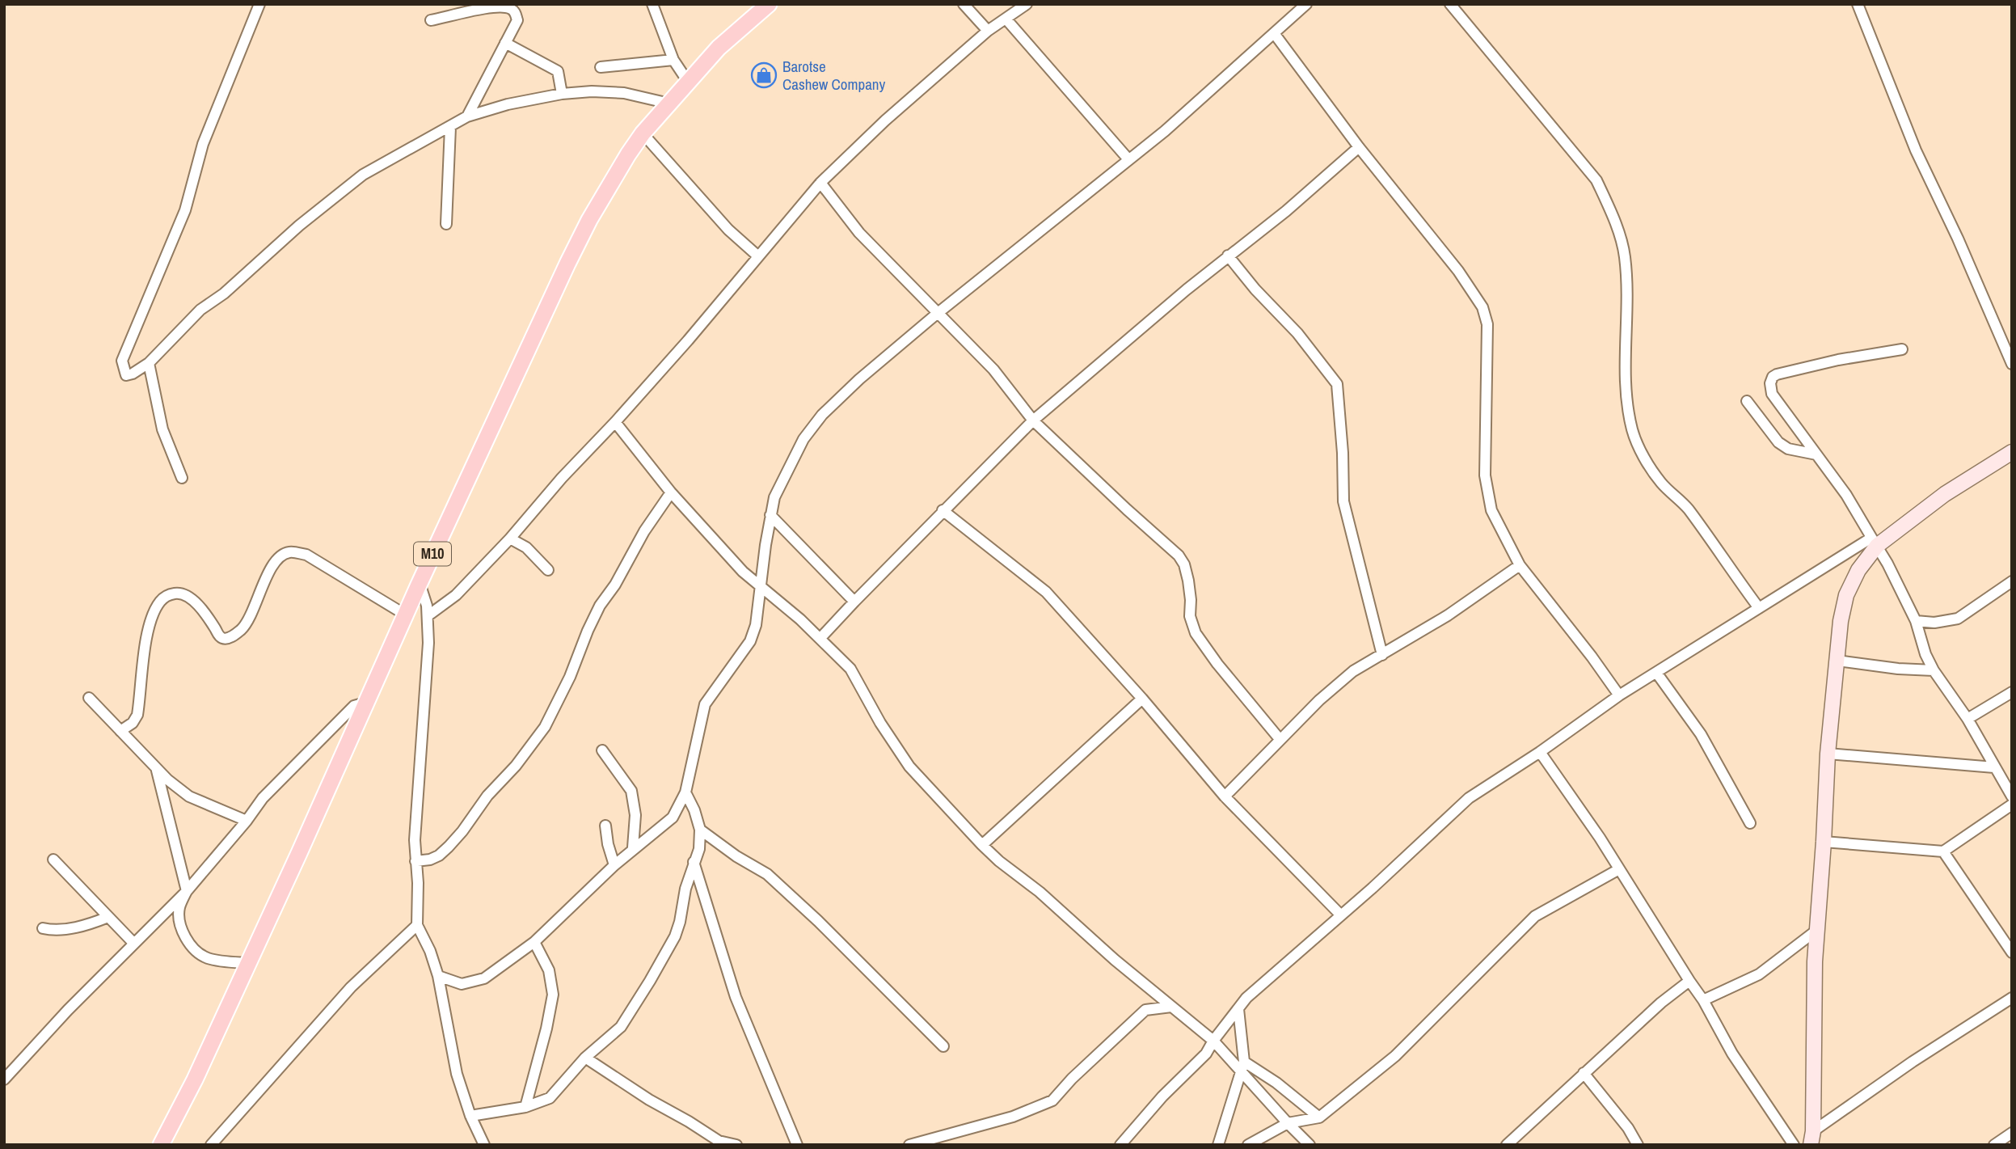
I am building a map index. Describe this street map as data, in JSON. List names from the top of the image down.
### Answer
{
  "streets": {
    "main road": ["M10"]
  },
  "places": {
    "shop": ["Barotse Cashew Company"]
  }
}
